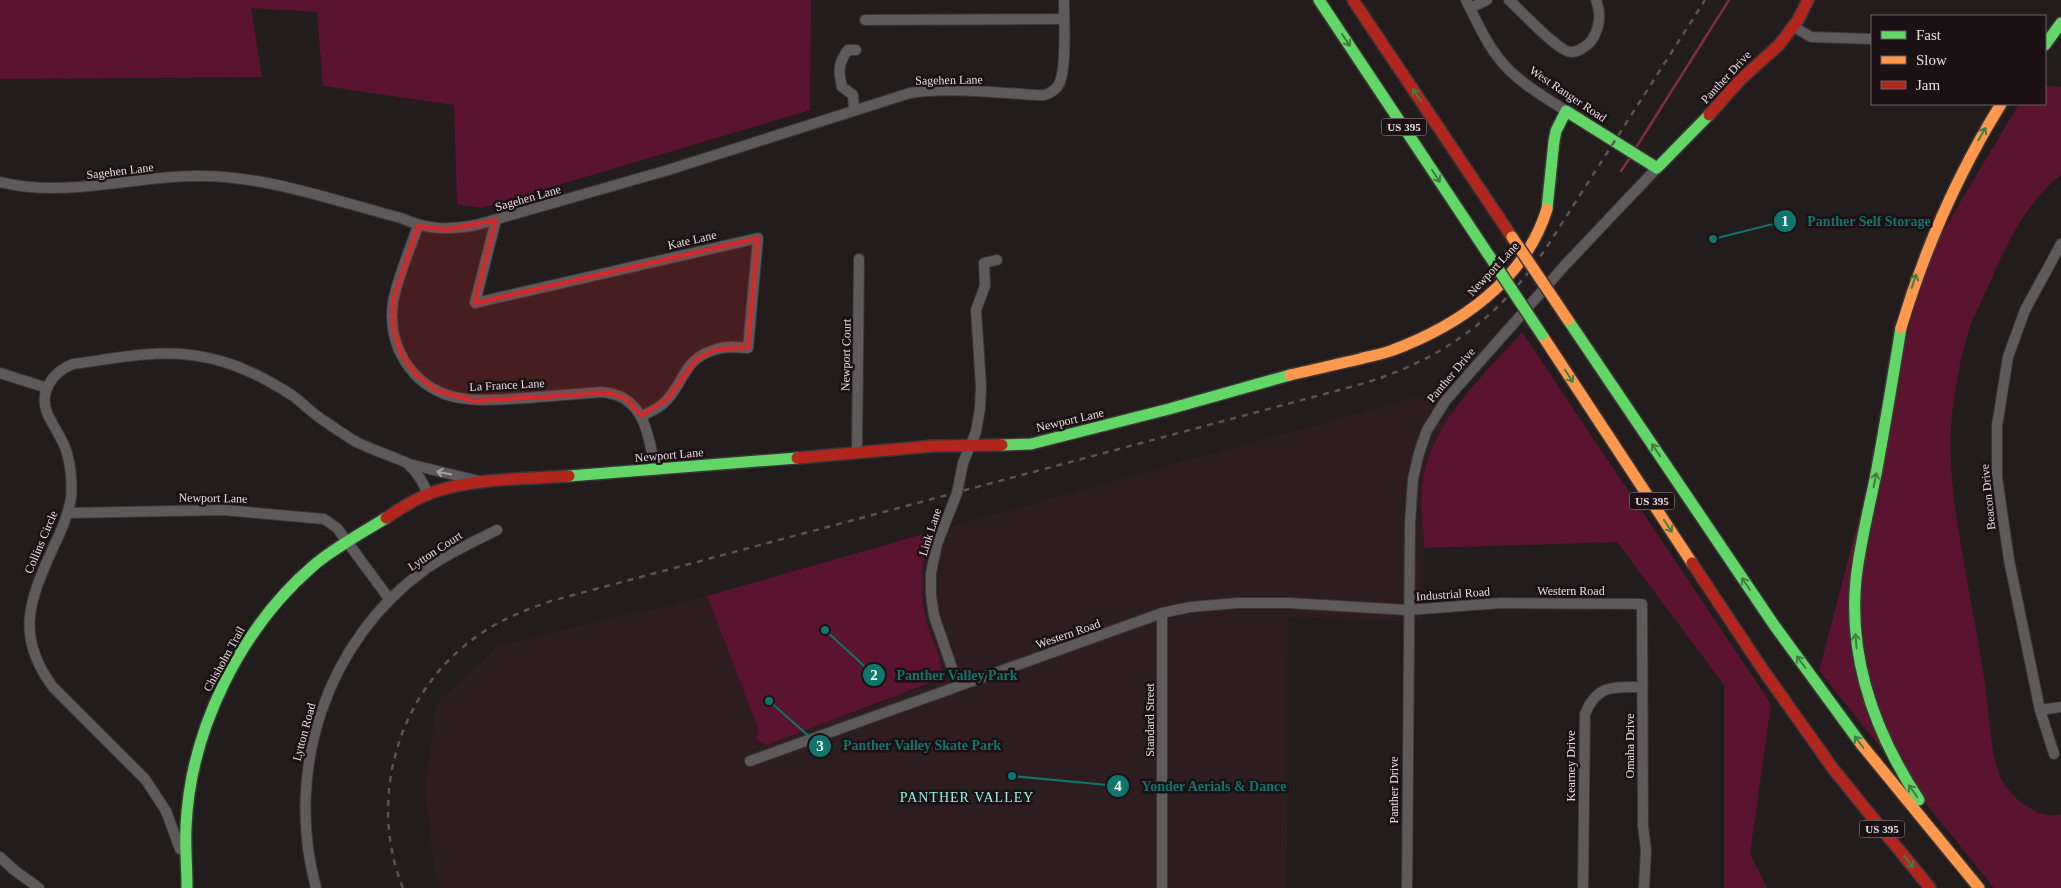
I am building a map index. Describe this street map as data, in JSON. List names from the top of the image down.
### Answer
{
  "streets": {
    "main road": [
      "Panther Drive",
      "West Ranger Road",
      "US 395",
      "Newport Lane",
      "Chisholm Trail"
    ],
    "street": [
      "Sagehen Lane",
      "Kate Lane",
      "Newport Court",
      "La France Lane",
      "Beacon Drive",
      "Link Lane",
      "Collins Circle",
      "Lytton Court",
      "Western Road",
      "Industrial Road",
      "Standard Street",
      "Lytton Road",
      "Omaha Drive",
      "Kearney Drive"
    ]
  },
  "crossings": [
    ["Panther Drive", "West Ranger Road"],
    ["Panther Drive", "Western Road"],
    ["Panther Drive", "Industrial Road"],
    ["Sagehen Lane", "Kate Lane"],
    ["Sagehen Lane", "La France Lane"],
    ["West Ranger Road", "Newport Lane"],
    ["Kate Lane", "La France Lane"],
    ["Newport Lane", "Newport Court"],
    ["Newport Lane", "La France Lane"],
    ["Newport Lane", "Link Lane"],
    ["Newport Lane", "Collins Circle"],
    ["Newport Lane", "Lytton Court"],
    ["Newport Lane", "Chisholm Trail"],
    ["Newport Lane", "Lytton Road"],
    ["Link Lane", "Western Road"],
    ["Collins Circle", "Chisholm Trail"],
    ["Lytton Court", "Lytton Road"],
    ["Western Road", "Industrial Road"],
    ["Western Road", "Standard Street"],
    ["Western Road", "Omaha Drive"],
    ["Omaha Drive", "Kearney Drive"]
  ],
  "districts": ["PANTHER VALLEY"],
  "places": [
    "Panther Self Storage",
    "Panther Valley Park",
    "Panther Valley Skate Park",
    "Yonder Aerials & Dance"
  ],
  "legend": ["Fast", "Slow", "Jam"]
}
